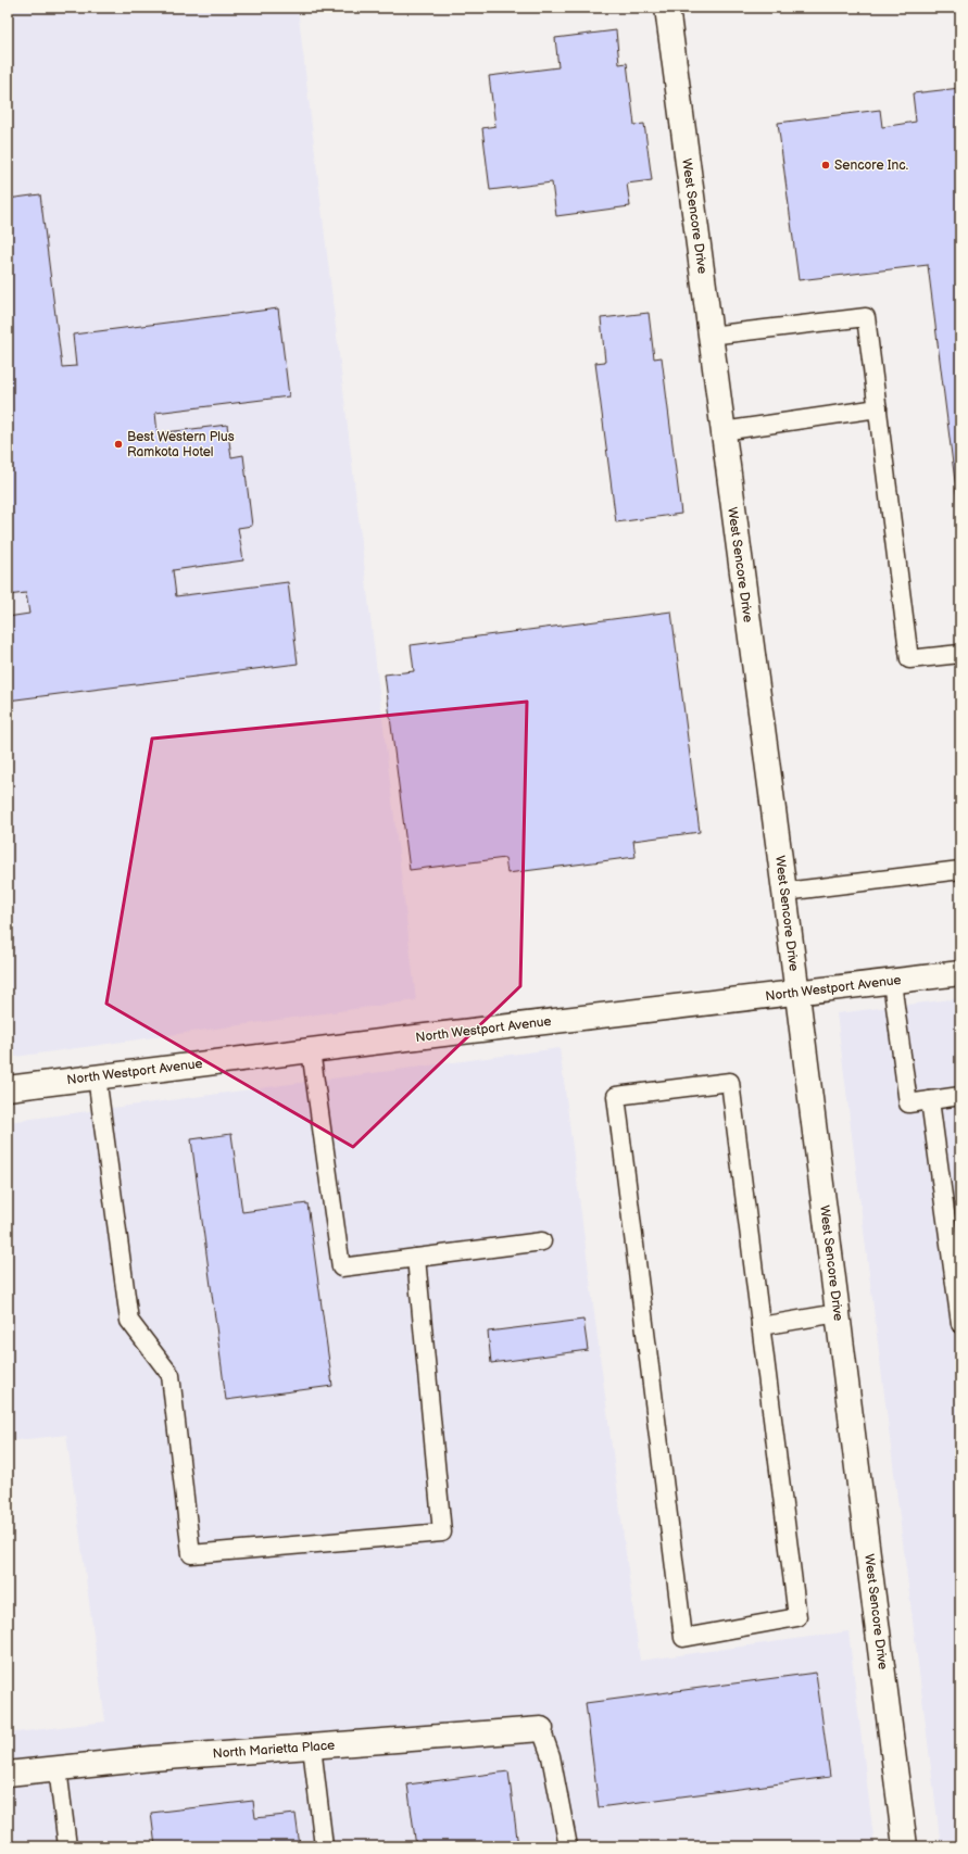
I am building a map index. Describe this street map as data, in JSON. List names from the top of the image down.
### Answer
{
  "streets": {
    "street": ["West Sencore Drive", "North Westport Avenue", "North Marietta Place"]
  },
  "crossings": [
    ["West Sencore Drive", "North Westport Avenue"]
  ],
  "places": ["Sencore Inc.", "Best Western Plus Ramkota Hotel"]
}
